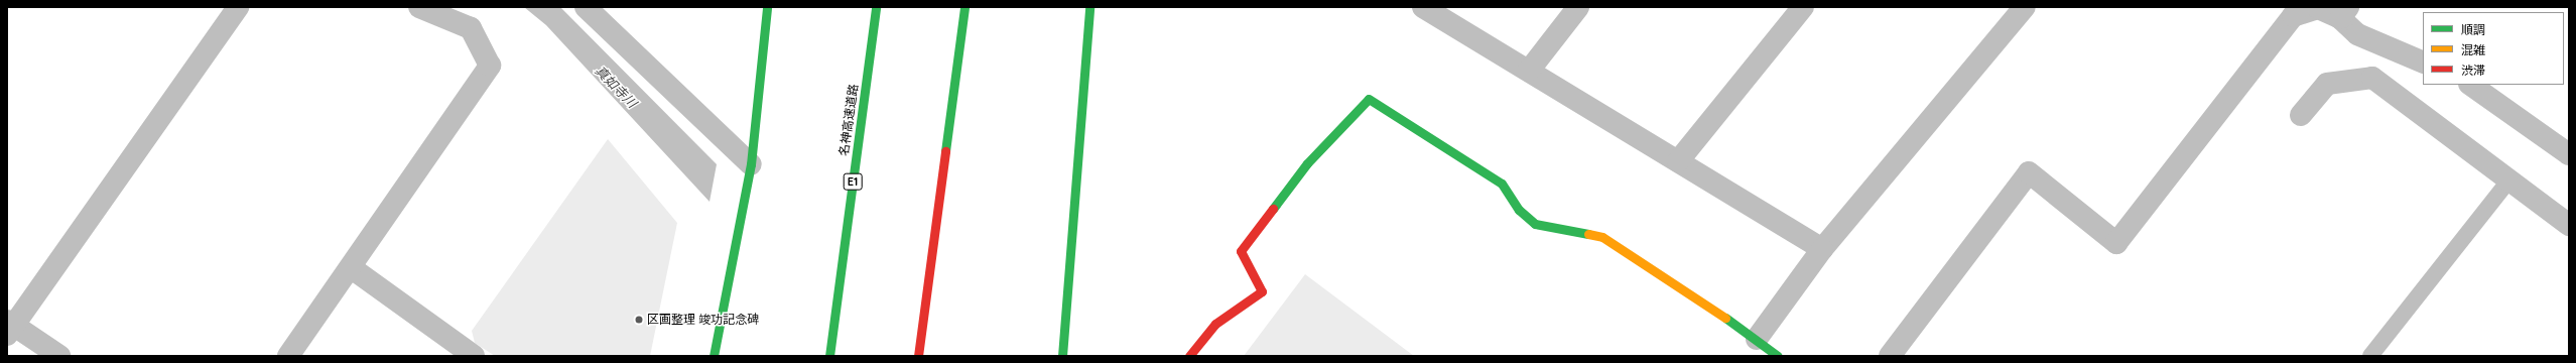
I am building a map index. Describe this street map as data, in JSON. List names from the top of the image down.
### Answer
{
  "streets": {
    "main road": ["名神高速道路", "E1"]
  },
  "water": ["真如寺川"],
  "places": ["区画整理 竣功記念碑"],
  "legend": ["順調", "混雑", "渋滞"]
}
